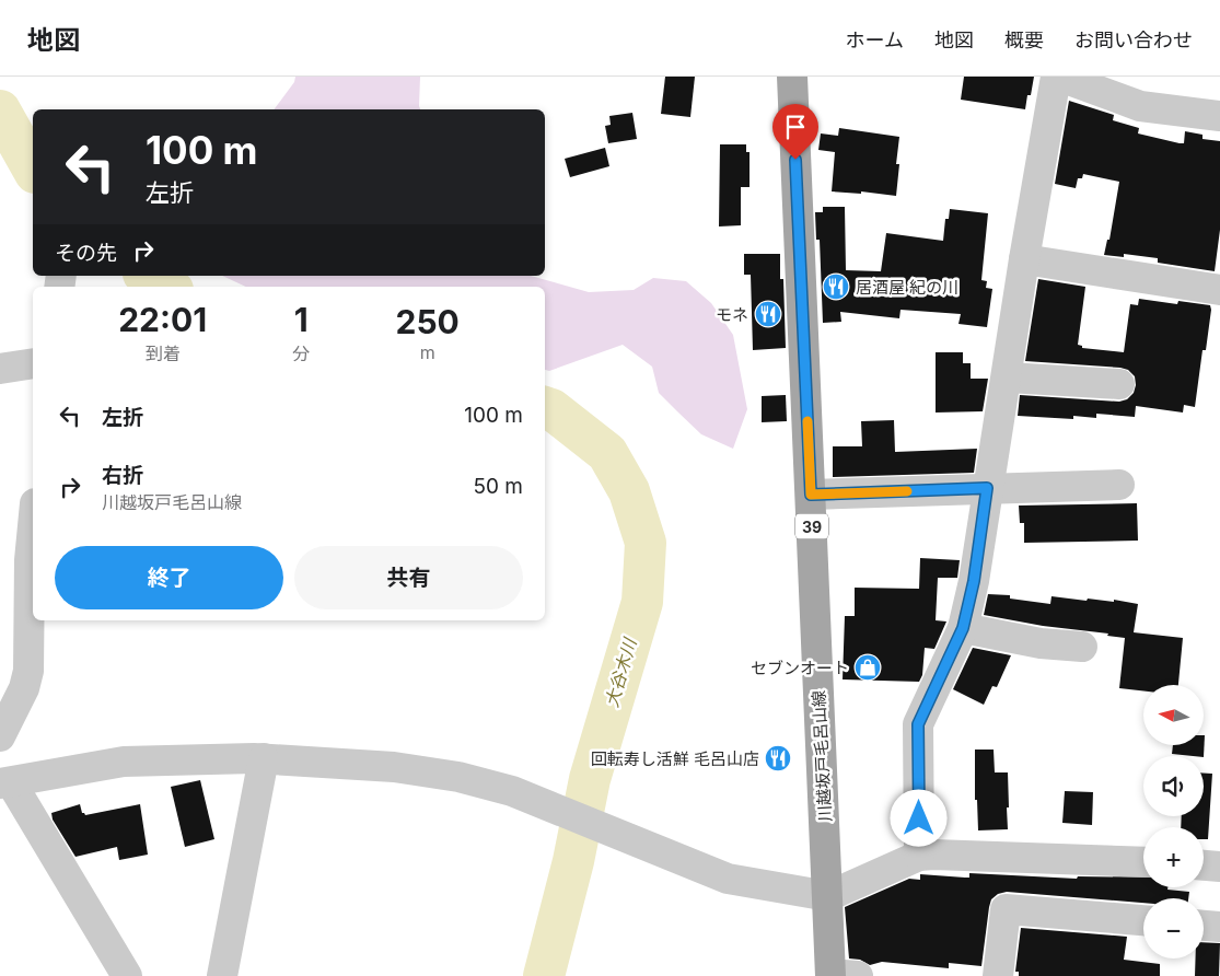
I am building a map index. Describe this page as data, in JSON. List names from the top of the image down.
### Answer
{
  "streets": {
    "main road": ["39", "川越坂戸毛呂山線"]
  },
  "water": ["大谷木川"],
  "places": {
    "restaurant": ["居酒屋 紀の川", "モネ", "回転寿し活鮮 毛呂山店"],
    "shop": ["セブンオート"]
  },
  "north": "left",
  "page": {
    "header": "地図",
    "nav": [
      "ホーム",
      "地図",
      "概要",
      "お問い合わせ"
    ],
    "turn": ["100 m", "左折"],
    "then": "その先",
    "eta": [
      "22:01",
      "到着",
      "1",
      "分",
      "250",
      "m"
    ],
    "list": [
      {
        "name": "左折",
        "value": "100 m"
      },
      {
        "name": "右折",
        "note": "川越坂戸毛呂山線",
        "value": "50 m"
      }
    ],
    "buttons": ["終了", "共有"],
    "map_buttons": ["+", "−"]
  }
}
